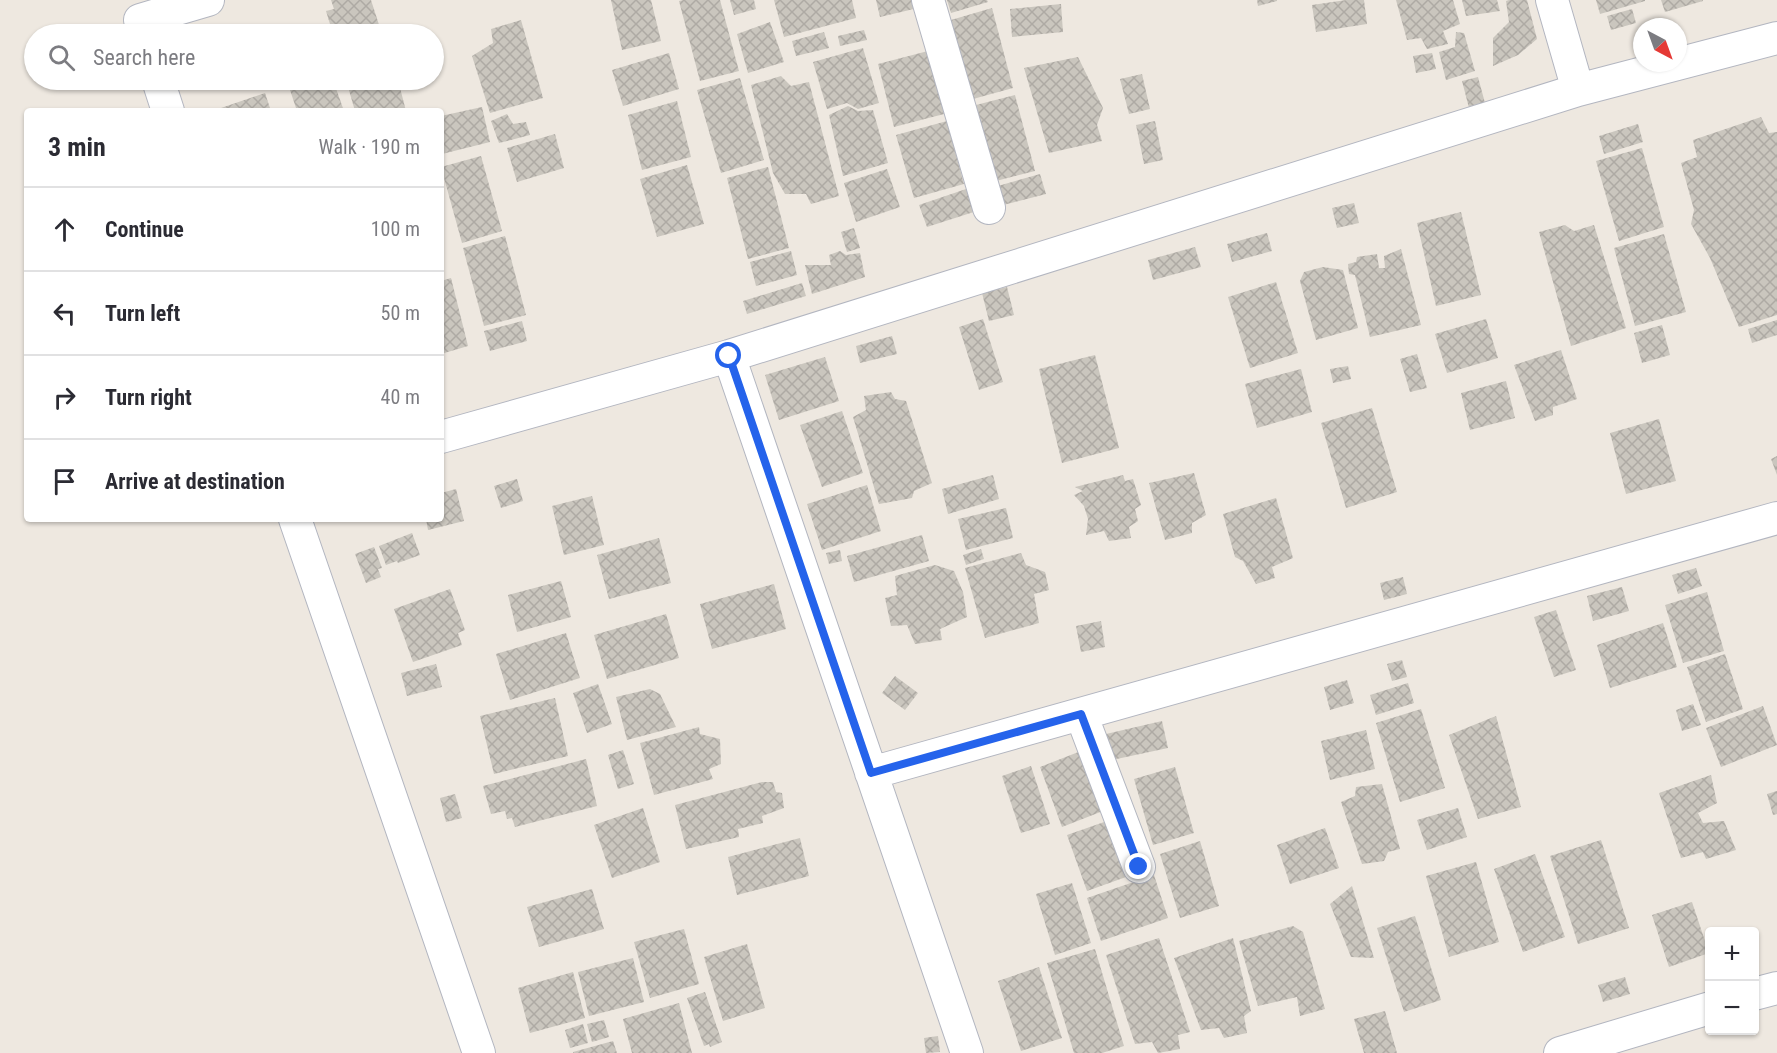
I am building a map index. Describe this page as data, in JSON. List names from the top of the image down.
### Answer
{
  "north": "bottom right",
  "page": {
    "search": "Search here",
    "heading": ["3 min", "Walk · 190 m"],
    "list": [
      ["Continue", "100 m"],
      ["Turn left", "50 m"],
      ["Turn right", "40 m"],
      "Arrive at destination"
    ],
    "map_buttons": ["+", "−"]
  }
}
